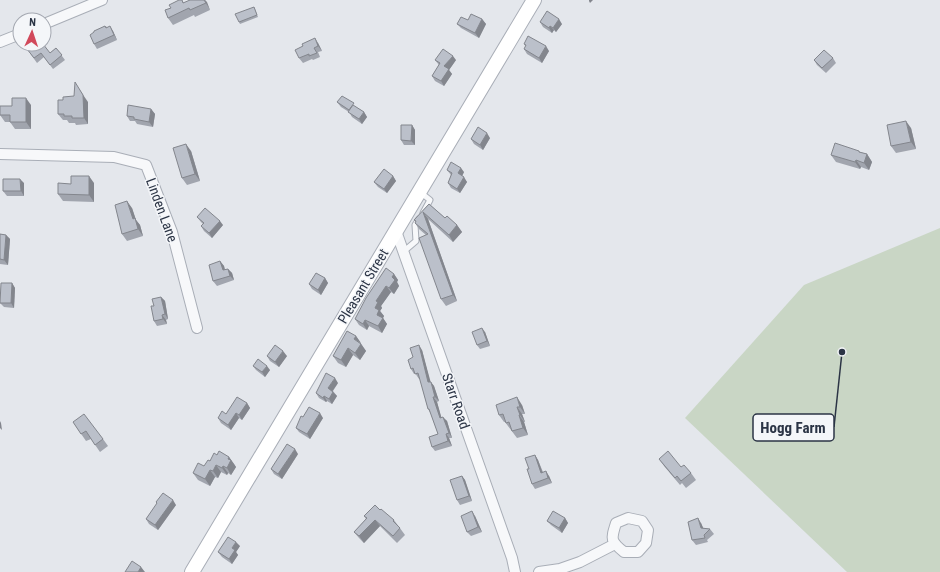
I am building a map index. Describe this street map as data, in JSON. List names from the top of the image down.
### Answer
{
  "streets": {
    "main road": ["Pleasant Street"],
    "street": ["Linden Lane", "Starr Road"]
  },
  "crossings": [
    ["Pleasant Street", "Starr Road"]
  ],
  "places": ["Hogg Farm"],
  "north": "top"
}
